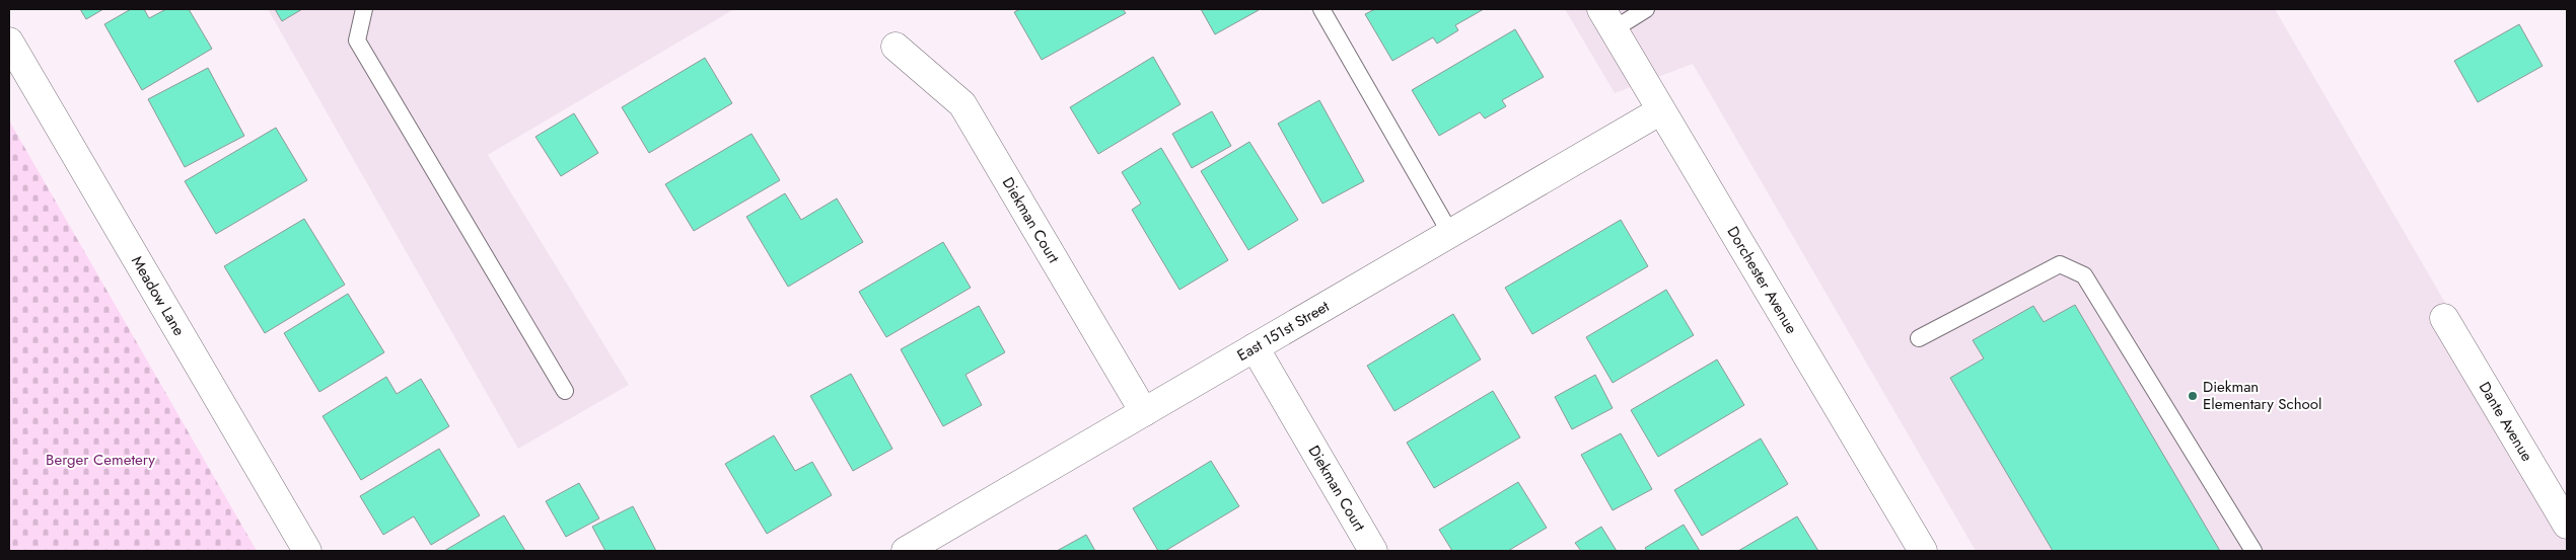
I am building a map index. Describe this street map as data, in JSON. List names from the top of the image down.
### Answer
{
  "streets": {
    "street": [
      "Diekman Court",
      "Dorchester Avenue",
      "Meadow Lane",
      "East 151st Street",
      "Dante Avenue"
    ]
  },
  "crossings": [
    ["Diekman Court", "East 151st Street"],
    ["Dorchester Avenue", "East 151st Street"]
  ],
  "parks": ["Berger Cemetery"],
  "places": ["Diekman Elementary School"]
}
